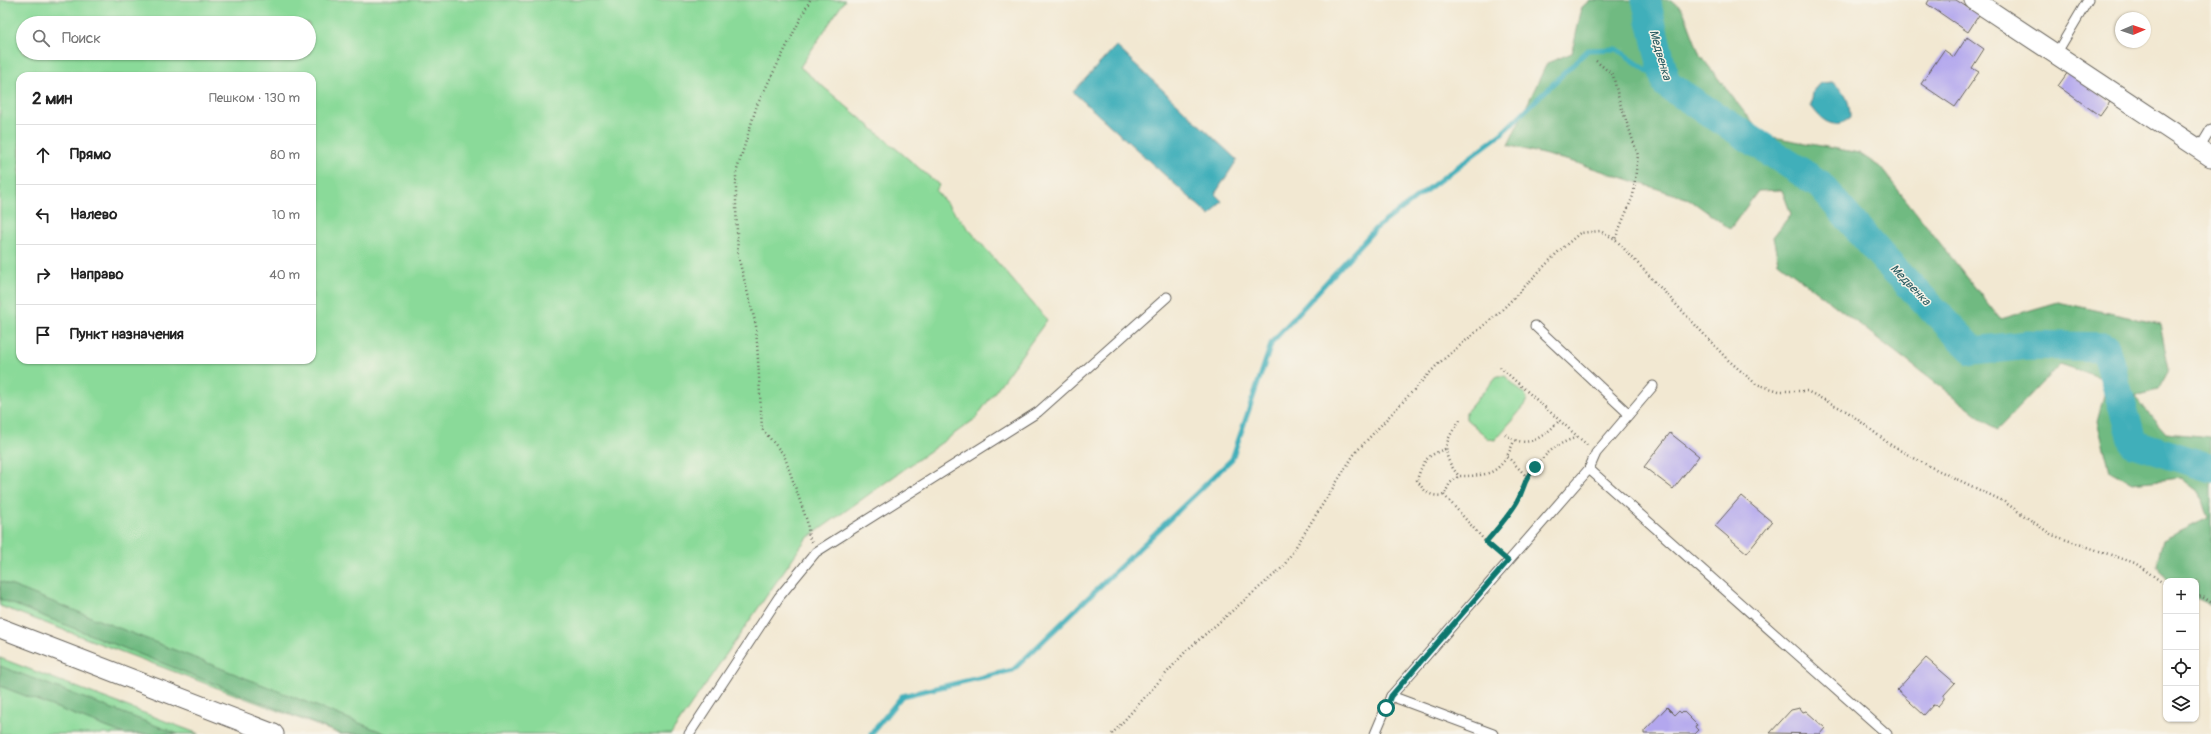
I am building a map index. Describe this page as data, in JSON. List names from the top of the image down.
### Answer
{
  "water": ["Медвенка"],
  "north": "right",
  "page": {
    "search": "Поиск",
    "heading": ["2 мин", "Пешком · 130 m"],
    "list": [
      ["Прямо", "80 m"],
      ["Налево", "10 m"],
      ["Направо", "40 m"],
      "Пункт назначения"
    ],
    "map_buttons": ["+", "−"]
  }
}
